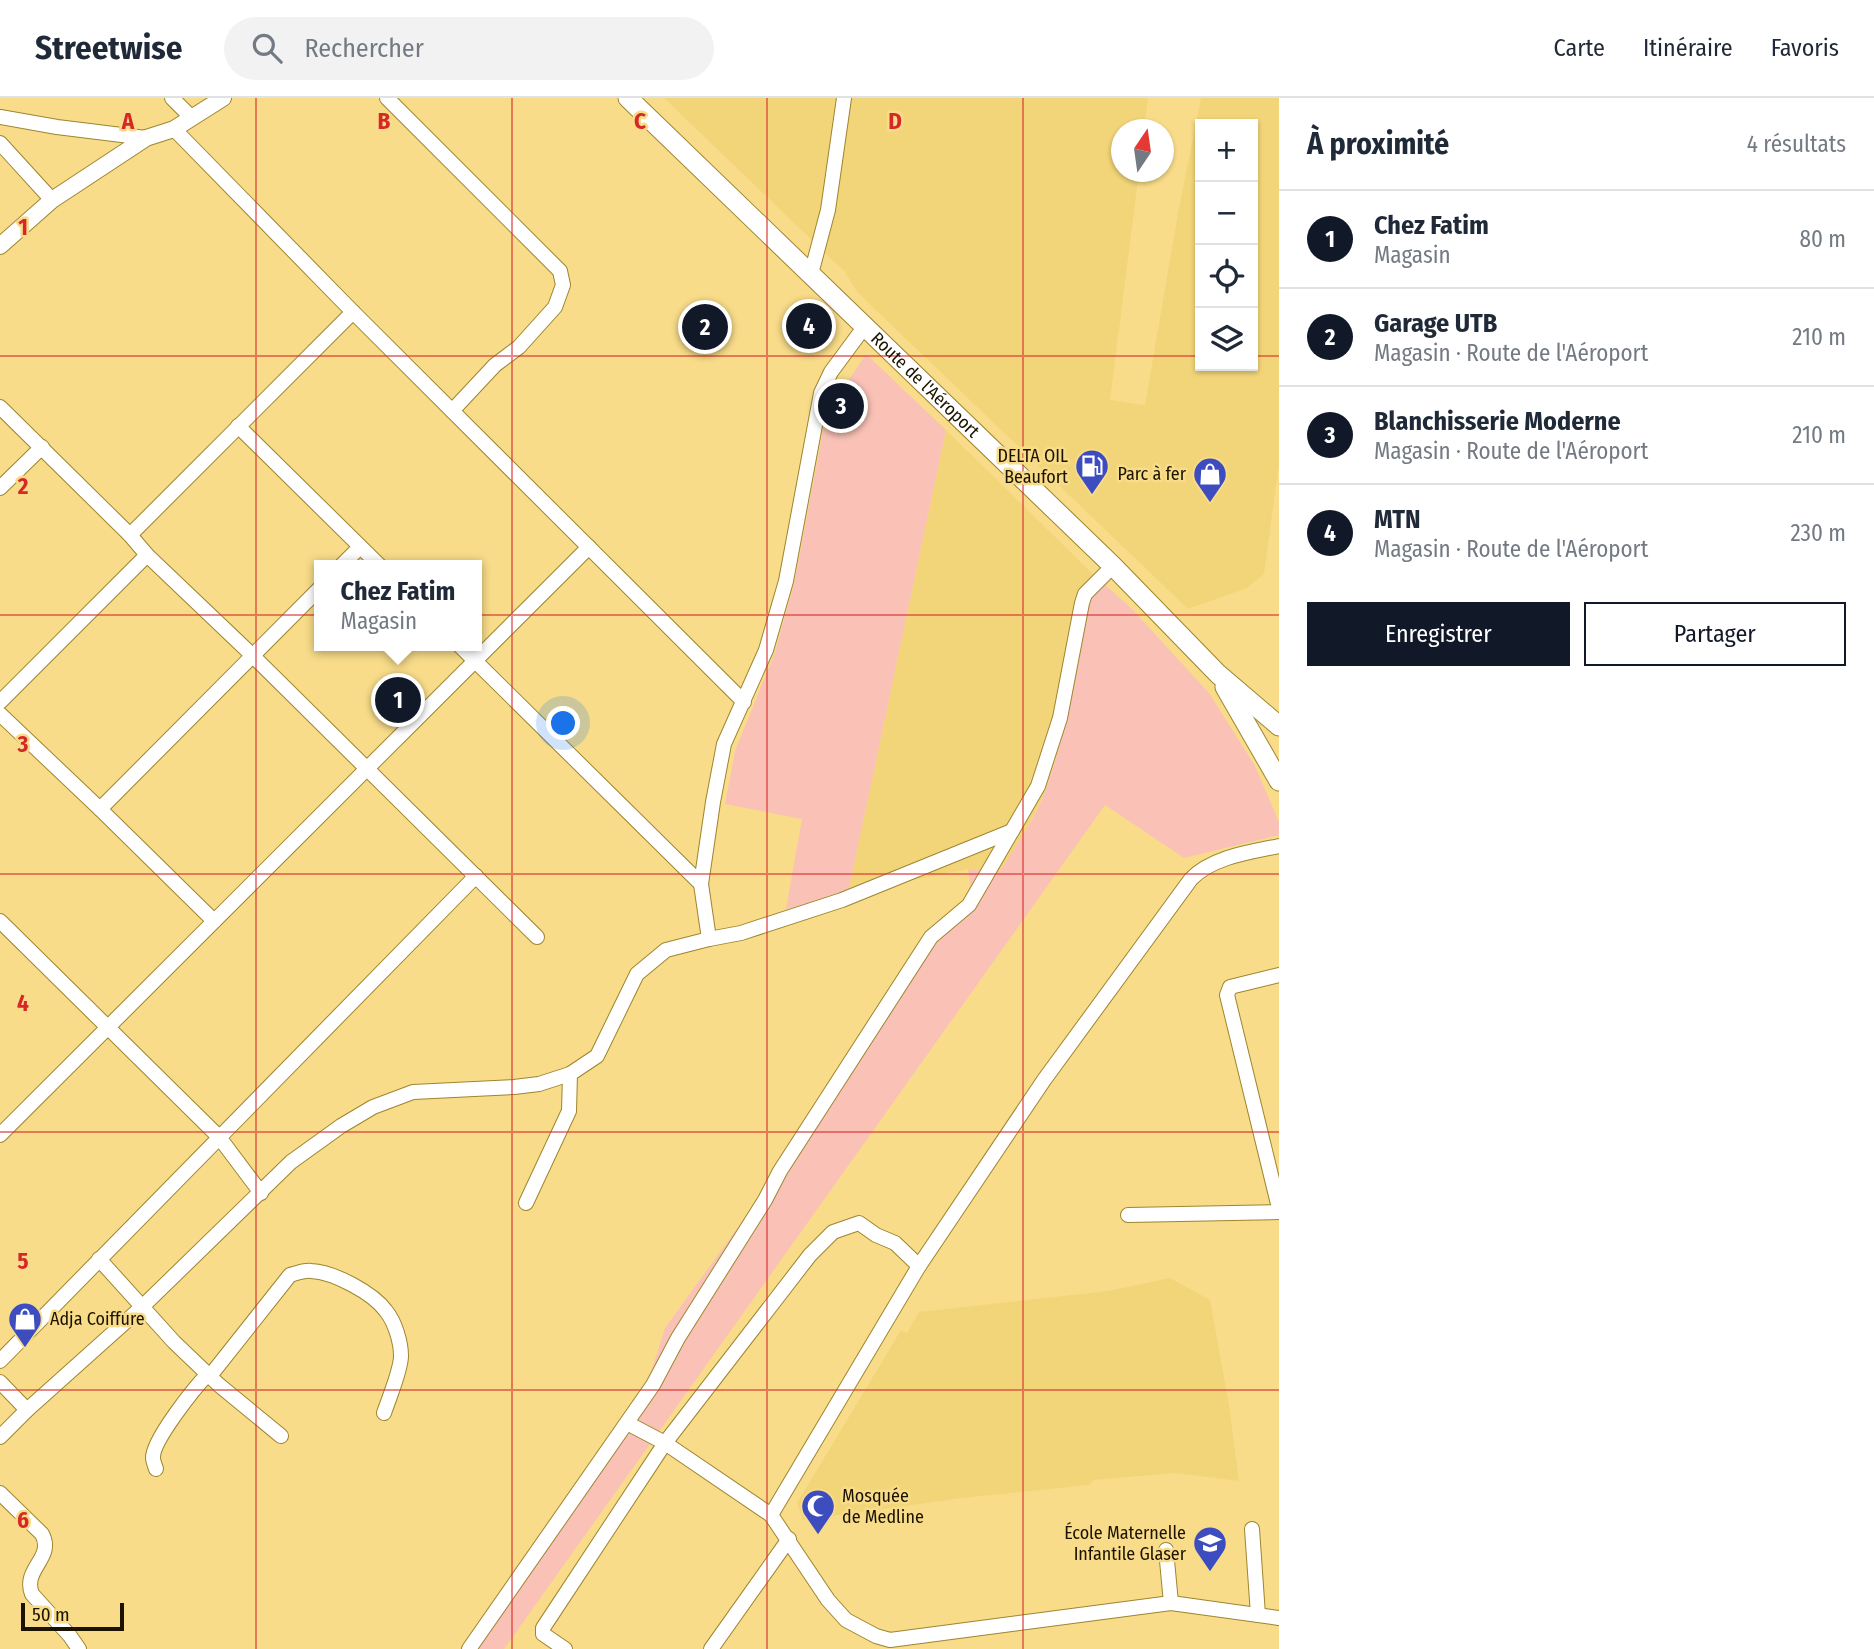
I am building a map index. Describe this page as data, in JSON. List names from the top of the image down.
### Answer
{
  "streets": {
    "main road": ["Route de l'Aéroport"]
  },
  "places": {
    "fuel station": ["DELTA OIL Beaufort"],
    "shop": ["Parc à fer", "Adja Coiffure"],
    "mosque": ["Mosquée de Medline"],
    "school or university": ["École Maternelle Infantile Glaser"]
  },
  "scale_bar": "50 m",
  "north": "top",
  "page": {
    "header": "Streetwise",
    "search": "Rechercher",
    "nav": ["Carte", "Itinéraire", "Favoris"],
    "heading": ["À proximité", "4 résultats"],
    "map_buttons": ["+", "−"],
    "list": [
      {
        "mark": "1",
        "name": "Chez Fatim",
        "note": "Magasin",
        "value": "80 m"
      },
      {
        "mark": "2",
        "name": "Garage UTB",
        "note": "Magasin · Route de l'Aéroport",
        "value": "210 m"
      },
      {
        "mark": "3",
        "name": "Blanchisserie Moderne",
        "note": "Magasin · Route de l'Aéroport",
        "value": "210 m"
      },
      {
        "mark": "4",
        "name": "MTN",
        "note": "Magasin · Route de l'Aéroport",
        "value": "230 m"
      }
    ],
    "pins": [
      "4",
      "2",
      "3",
      "1"
    ],
    "popup": ["Chez Fatim", "Magasin"],
    "buttons": ["Enregistrer", "Partager"],
    "scale": "50 m"
  },
  "grid": {
    "columns": [
      "A",
      "B",
      "C",
      "D"
    ],
    "rows": [
      "1",
      "2",
      "3",
      "4",
      "5",
      "6"
    ]
  }
}
